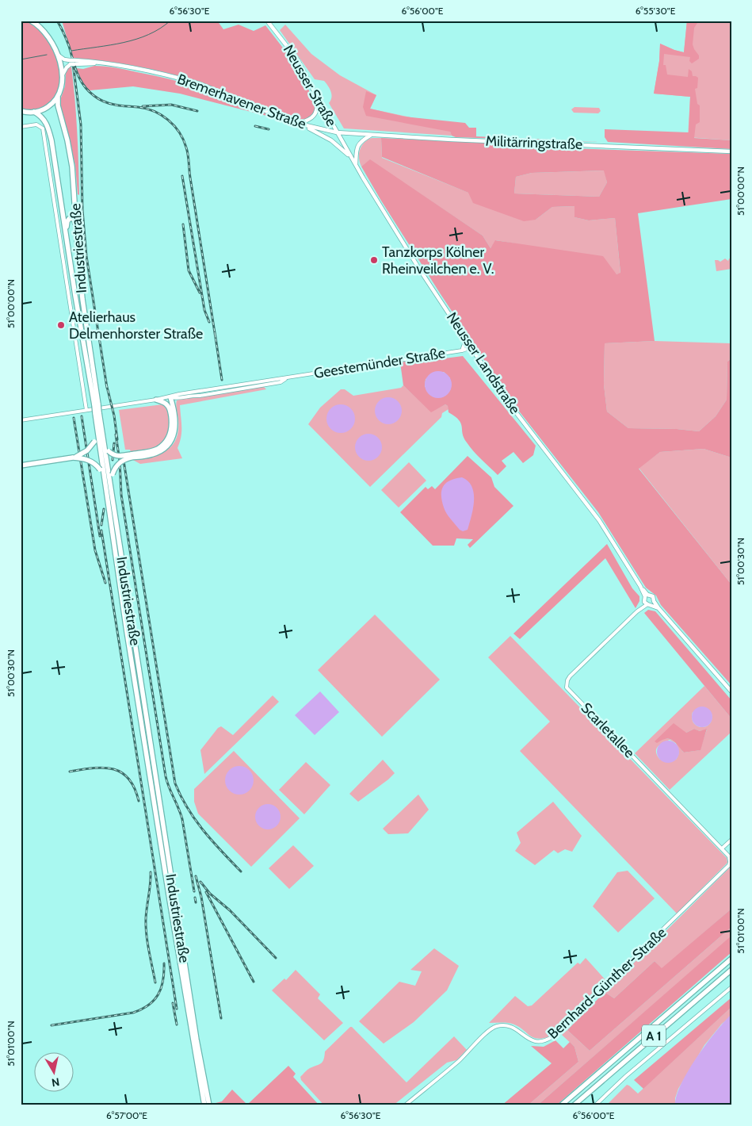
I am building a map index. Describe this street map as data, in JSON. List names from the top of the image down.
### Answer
{
  "streets": {
    "highway": ["Industriestraße", "A 1"],
    "main road": [
      "Neusser Straße",
      "Bremerhavener Straße",
      "Militärringstraße",
      "Neusser Landstraße"
    ],
    "street": ["Geestemünder Straße", "Scarletallee", "Bernhard-Günther-Straße"]
  },
  "crossings": [
    ["Neusser Straße", "Bremerhavener Straße"],
    ["Neusser Straße", "Militärringstraße"],
    ["Neusser Straße", "Neusser Landstraße"],
    ["Bremerhavener Straße", "Militärringstraße"],
    ["Bremerhavener Straße", "Neusser Landstraße"],
    ["Militärringstraße", "Neusser Landstraße"],
    ["Industriestraße", "Geestemünder Straße"],
    ["Geestemünder Straße", "Neusser Landstraße"],
    ["Neusser Landstraße", "Scarletallee"],
    ["Scarletallee", "Bernhard-Günther-Straße"]
  ],
  "places": ["Tanzkorps Kölner Rheinveilchen e. V.", "Atelierhaus Delmenhorster Straße"],
  "north": "bottom",
  "coordinates": [
    "6°56'30\"E",
    "6°56'00\"E",
    "6°55'30\"E",
    "51°00'00\"N",
    "51°00'30\"N",
    "51°01'00\"N",
    "6°57'00\"E"
  ]
}
